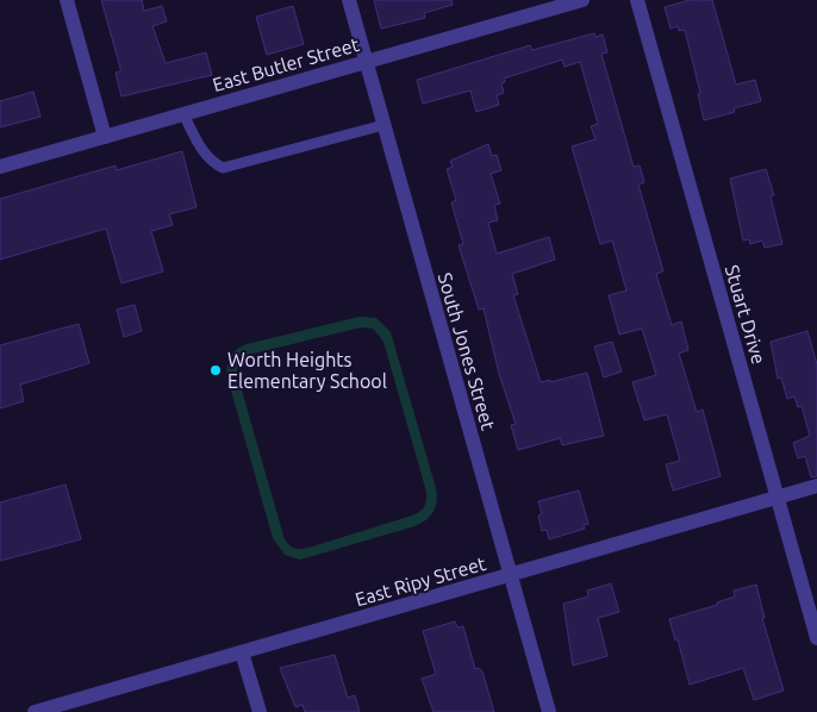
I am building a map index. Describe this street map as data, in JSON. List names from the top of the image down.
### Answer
{
  "streets": {
    "street": [
      "East Butler Street",
      "Stuart Drive",
      "South Jones Street",
      "East Ripy Street"
    ]
  },
  "crossings": [
    ["East Butler Street", "South Jones Street"],
    ["Stuart Drive", "East Ripy Street"],
    ["South Jones Street", "East Ripy Street"]
  ],
  "places": ["Worth Heights Elementary School"]
}
